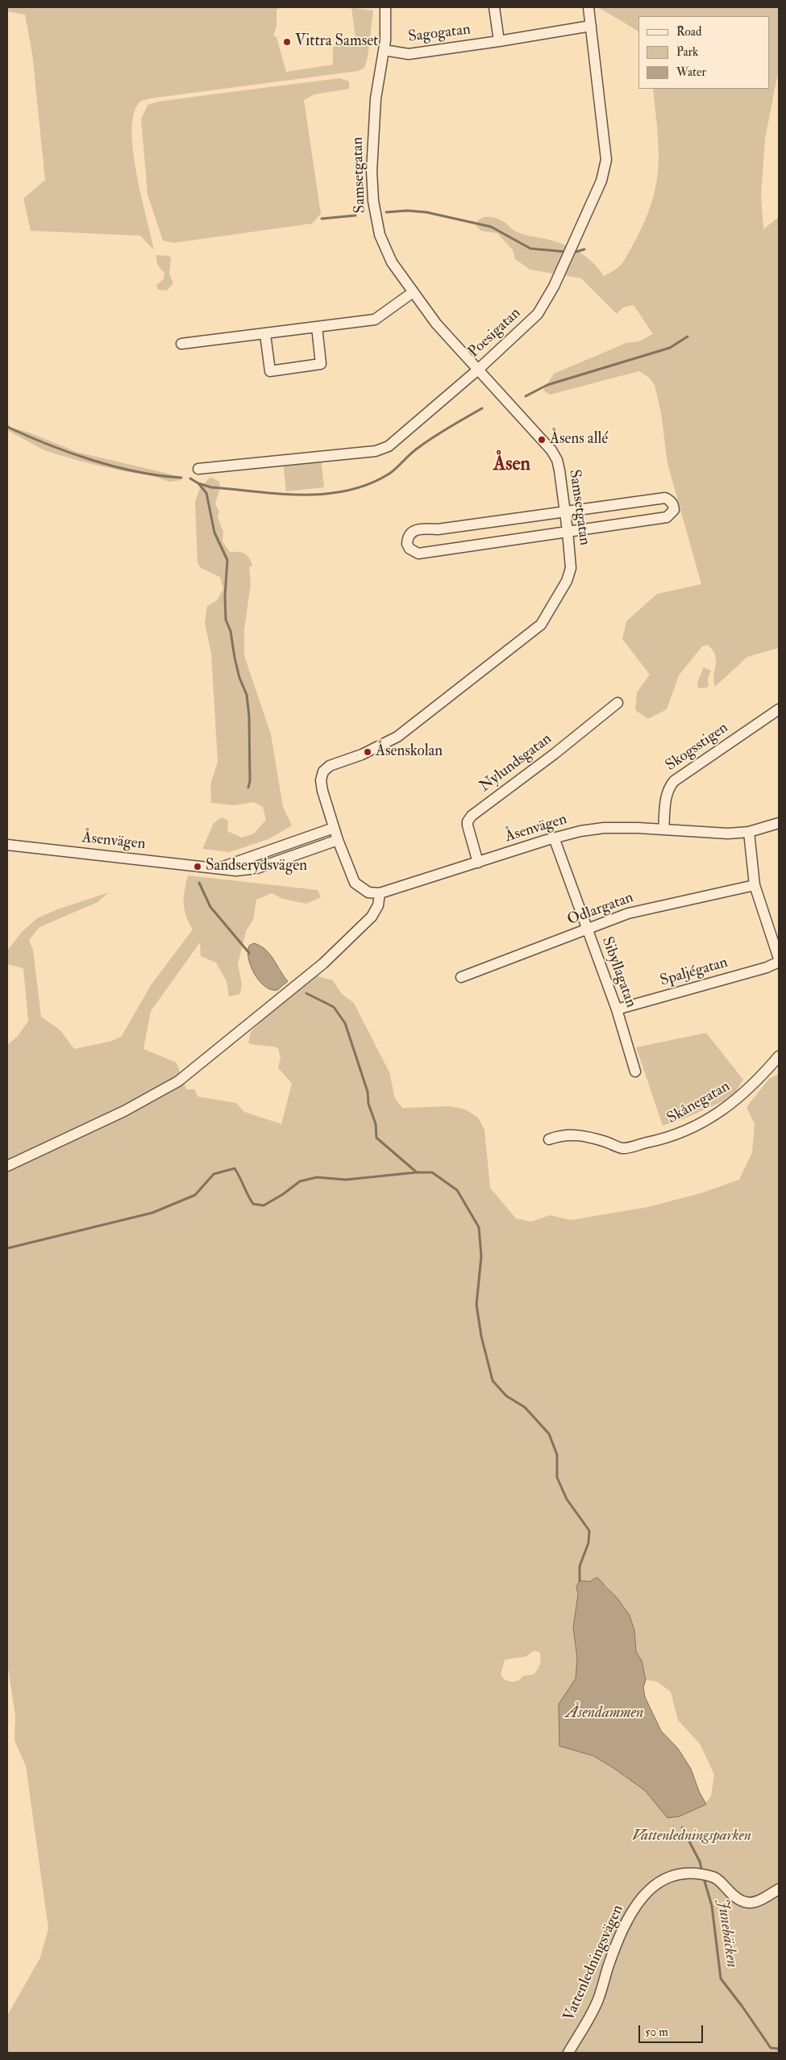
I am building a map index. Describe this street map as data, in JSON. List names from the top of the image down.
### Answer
{
  "streets": {
    "street": [
      "Sagogatan",
      "Samsetgatan",
      "Poesigatan",
      "Skogsstigen",
      "Nylundsgatan",
      "Åsenvägen",
      "Odlargatan",
      "Sibyllagatan",
      "Spaljégatan",
      "Skånegatan",
      "Vattenledningsvägen"
    ]
  },
  "crossings": [
    ["Sagogatan", "Samsetgatan"],
    ["Sagogatan", "Poesigatan"],
    ["Samsetgatan", "Poesigatan"],
    ["Samsetgatan", "Åsenvägen"],
    ["Skogsstigen", "Åsenvägen"],
    ["Nylundsgatan", "Åsenvägen"],
    ["Åsenvägen", "Sibyllagatan"],
    ["Odlargatan", "Sibyllagatan"],
    ["Sibyllagatan", "Spaljégatan"]
  ],
  "districts": ["Åsen"],
  "water": ["Åsendammen", "Junebäcken"],
  "parks": ["Vattenledningsparken"],
  "places": [
    "Vittra Samset",
    "Åsens allé",
    "Åsenskolan",
    "Sandserydsvägen"
  ],
  "legend": ["Road", "Park", "Water"],
  "scale_bar": "50 m"
}
